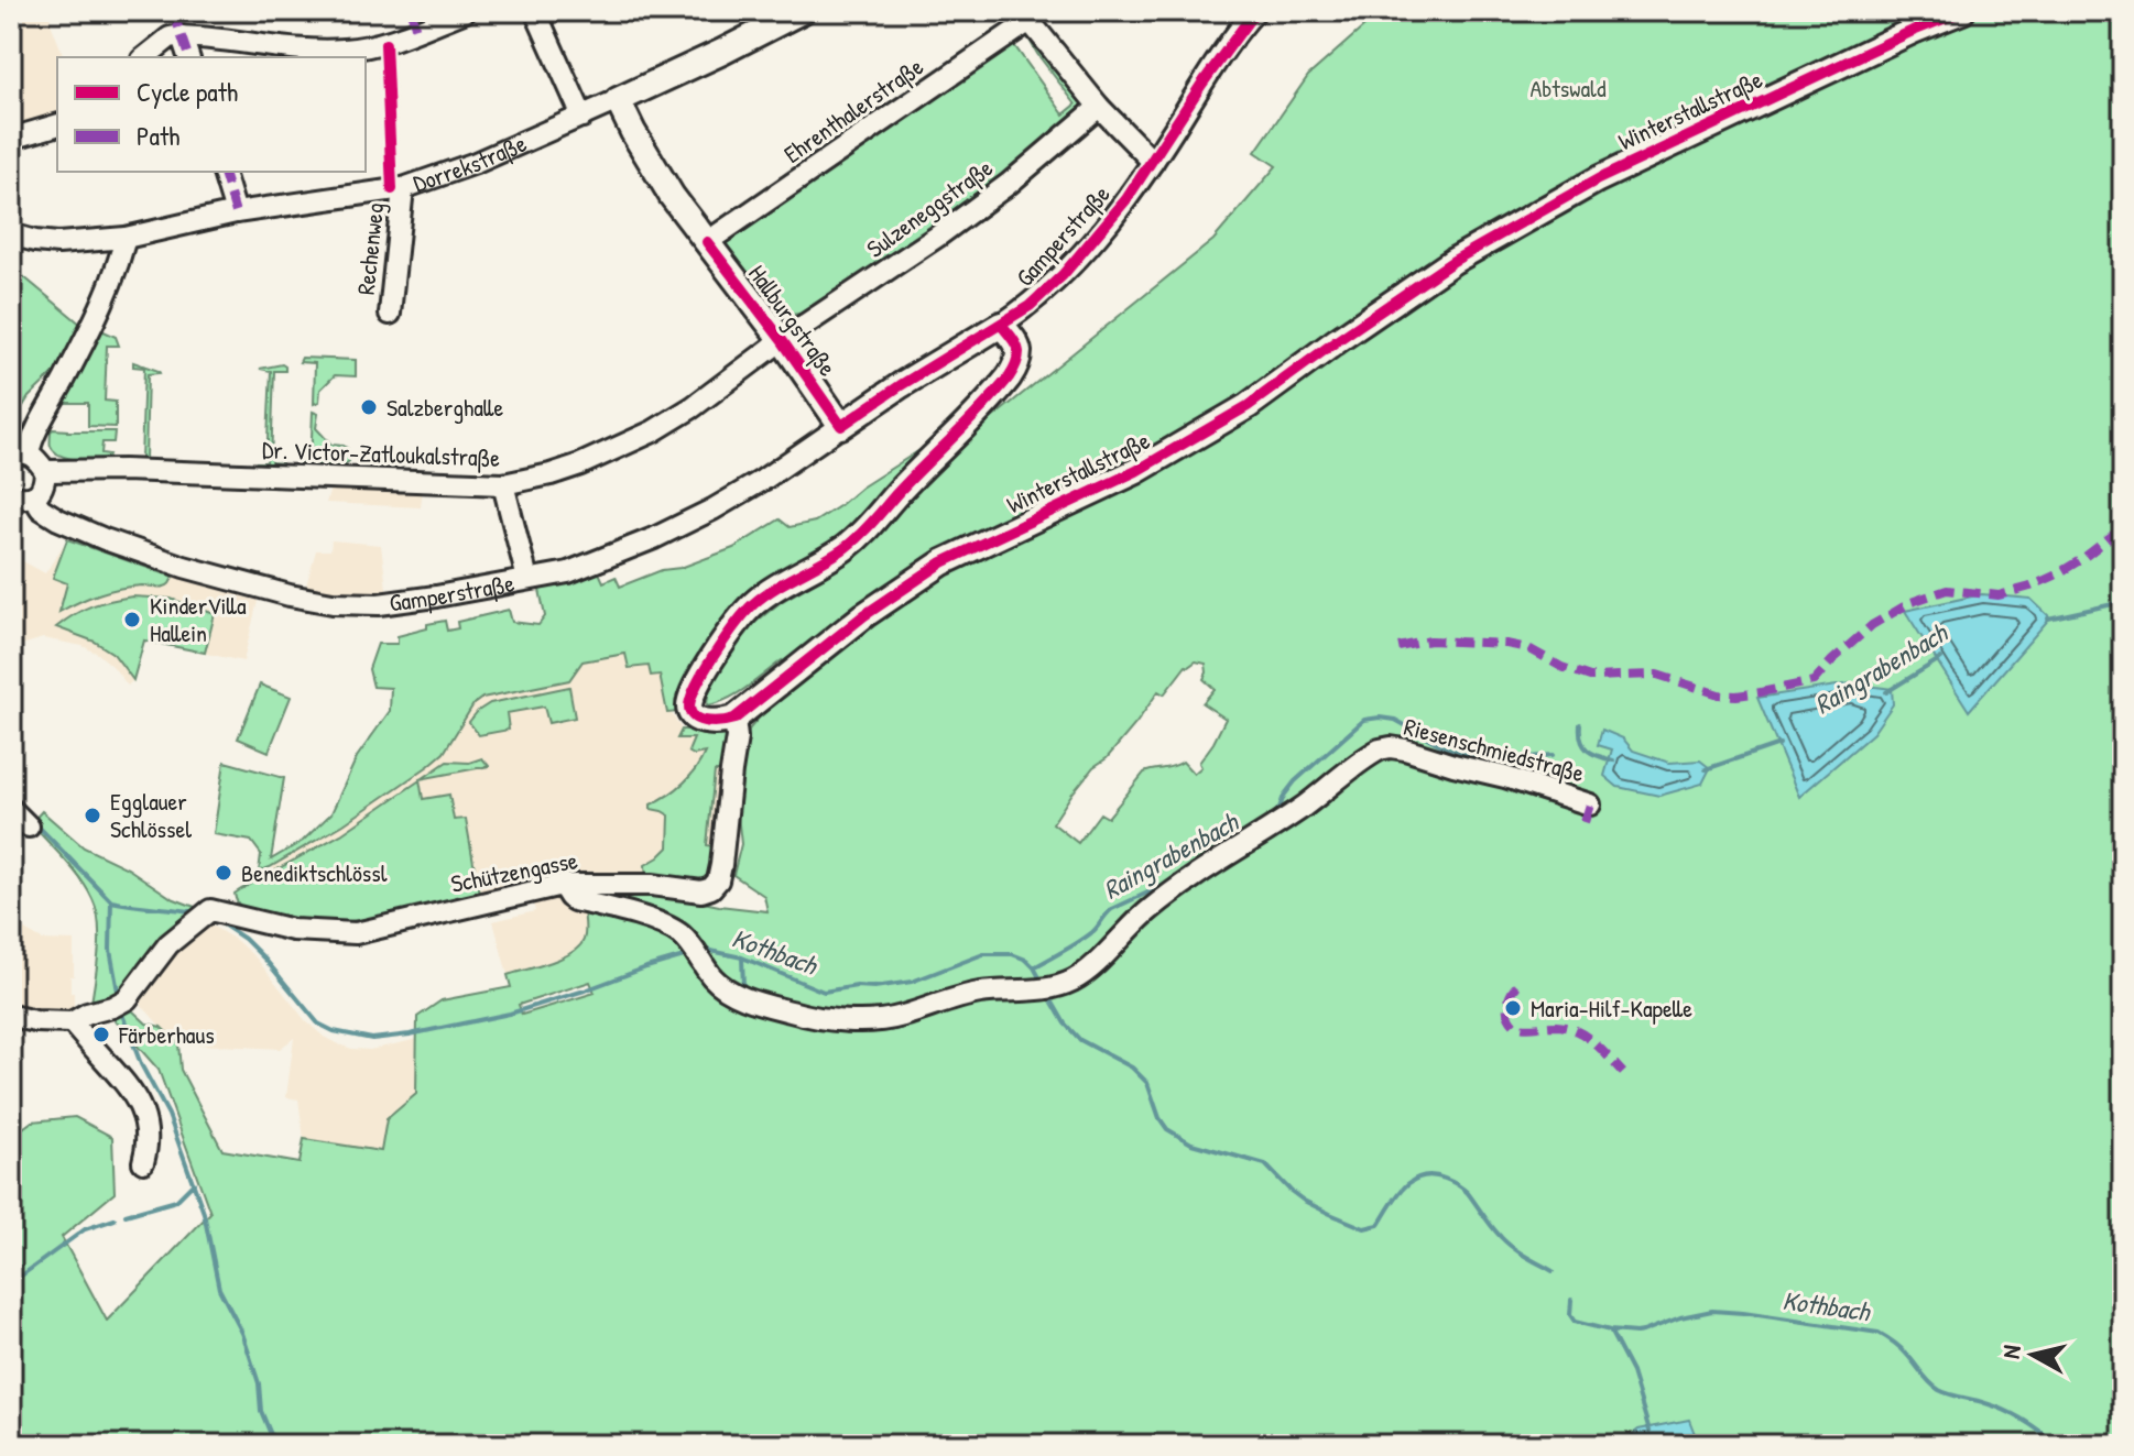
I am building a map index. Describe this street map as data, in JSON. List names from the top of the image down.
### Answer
{
  "streets": {
    "street": [
      "Ehrenthalerstraße",
      "Winterstallstraße",
      "Dorrekstraße",
      "Sulzeneggstraße",
      "Gamperstraße",
      "Rechenweg",
      "Hallburgstraße",
      "Dr. Victor-Zatloukalstraße",
      "Riesenschmiedstraße",
      "Schützengasse"
    ]
  },
  "crossings": [
    ["Ehrenthalerstraße", "Sulzeneggstraße"],
    ["Ehrenthalerstraße", "Hallburgstraße"],
    ["Winterstallstraße", "Schützengasse"],
    ["Dorrekstraße", "Rechenweg"],
    ["Dorrekstraße", "Hallburgstraße"],
    ["Sulzeneggstraße", "Hallburgstraße"],
    ["Sulzeneggstraße", "Dr. Victor-Zatloukalstraße"],
    ["Gamperstraße", "Hallburgstraße"],
    ["Hallburgstraße", "Dr. Victor-Zatloukalstraße"],
    ["Riesenschmiedstraße", "Schützengasse"]
  ],
  "water": ["Raingrabenbach", "Kothbach"],
  "parks": ["Abtswald"],
  "places": [
    "Salzberghalle",
    "KinderVilla Hallein",
    "Egglauer Schlössel",
    "Benediktschlössl",
    "Maria-Hilf-Kapelle",
    "Färberhaus"
  ],
  "legend": ["Cycle path", "Path"],
  "north": "left"
}
